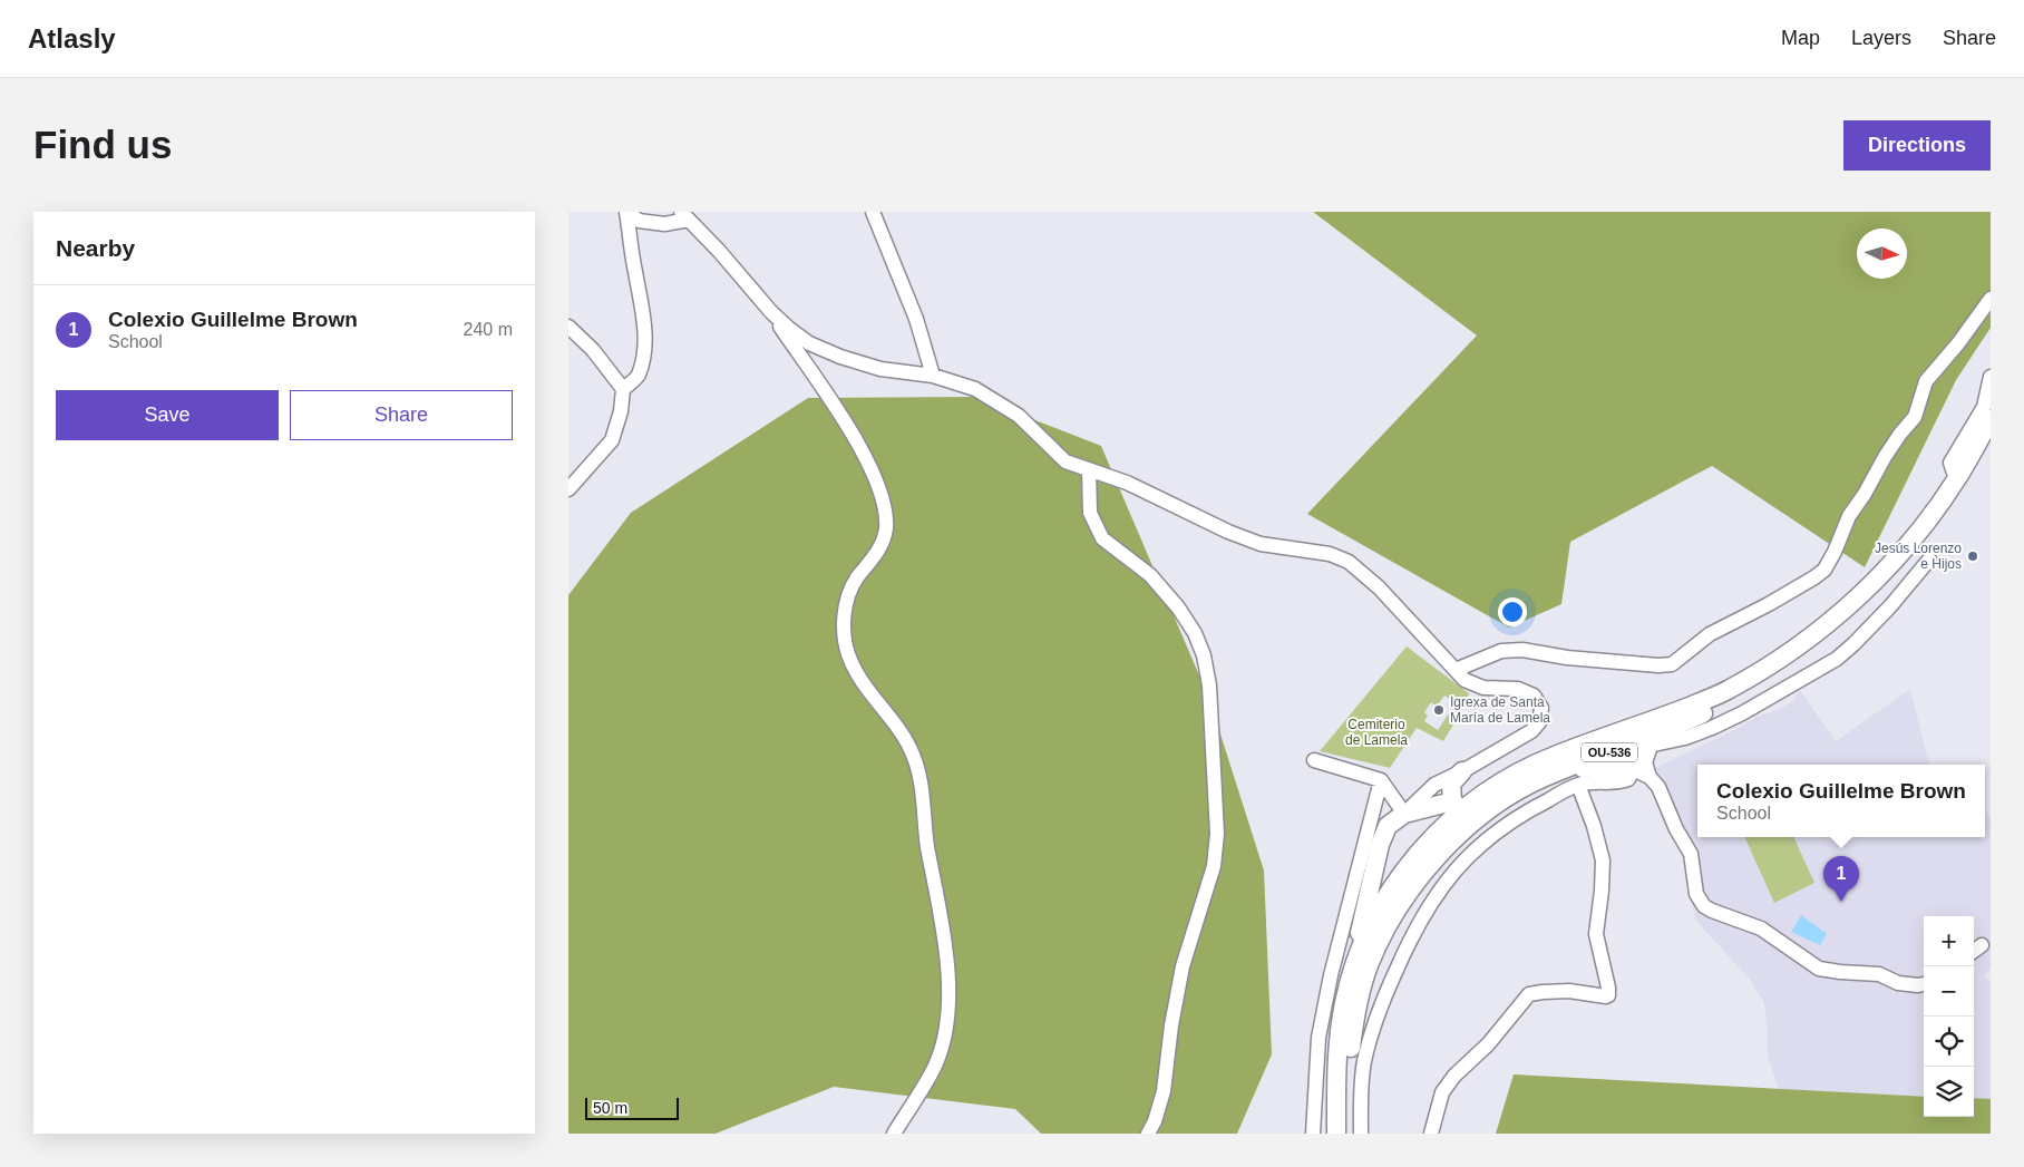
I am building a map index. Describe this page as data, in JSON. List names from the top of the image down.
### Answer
{
  "streets": {
    "main road": ["OU-536"]
  },
  "parks": ["Cemiterio de Lamela"],
  "places": ["Jesús Lorenzo e Hijos", "Igrexa de Santa María de Lamela"],
  "scale_bar": "50 m",
  "north": "right",
  "page": {
    "header": "Atlasly",
    "nav": ["Map", "Layers", "Share"],
    "buttons": [
      "Directions",
      ["Save", "Share"]
    ],
    "title": "Find us",
    "heading": "Nearby",
    "list": [
      {
        "mark": "1",
        "name": "Colexio Guillelme Brown",
        "note": "School",
        "value": "240 m"
      }
    ],
    "popup": ["Colexio Guillelme Brown", "School"],
    "pins": "1",
    "map_buttons": ["+", "−"],
    "scale": "50 m"
  }
}
